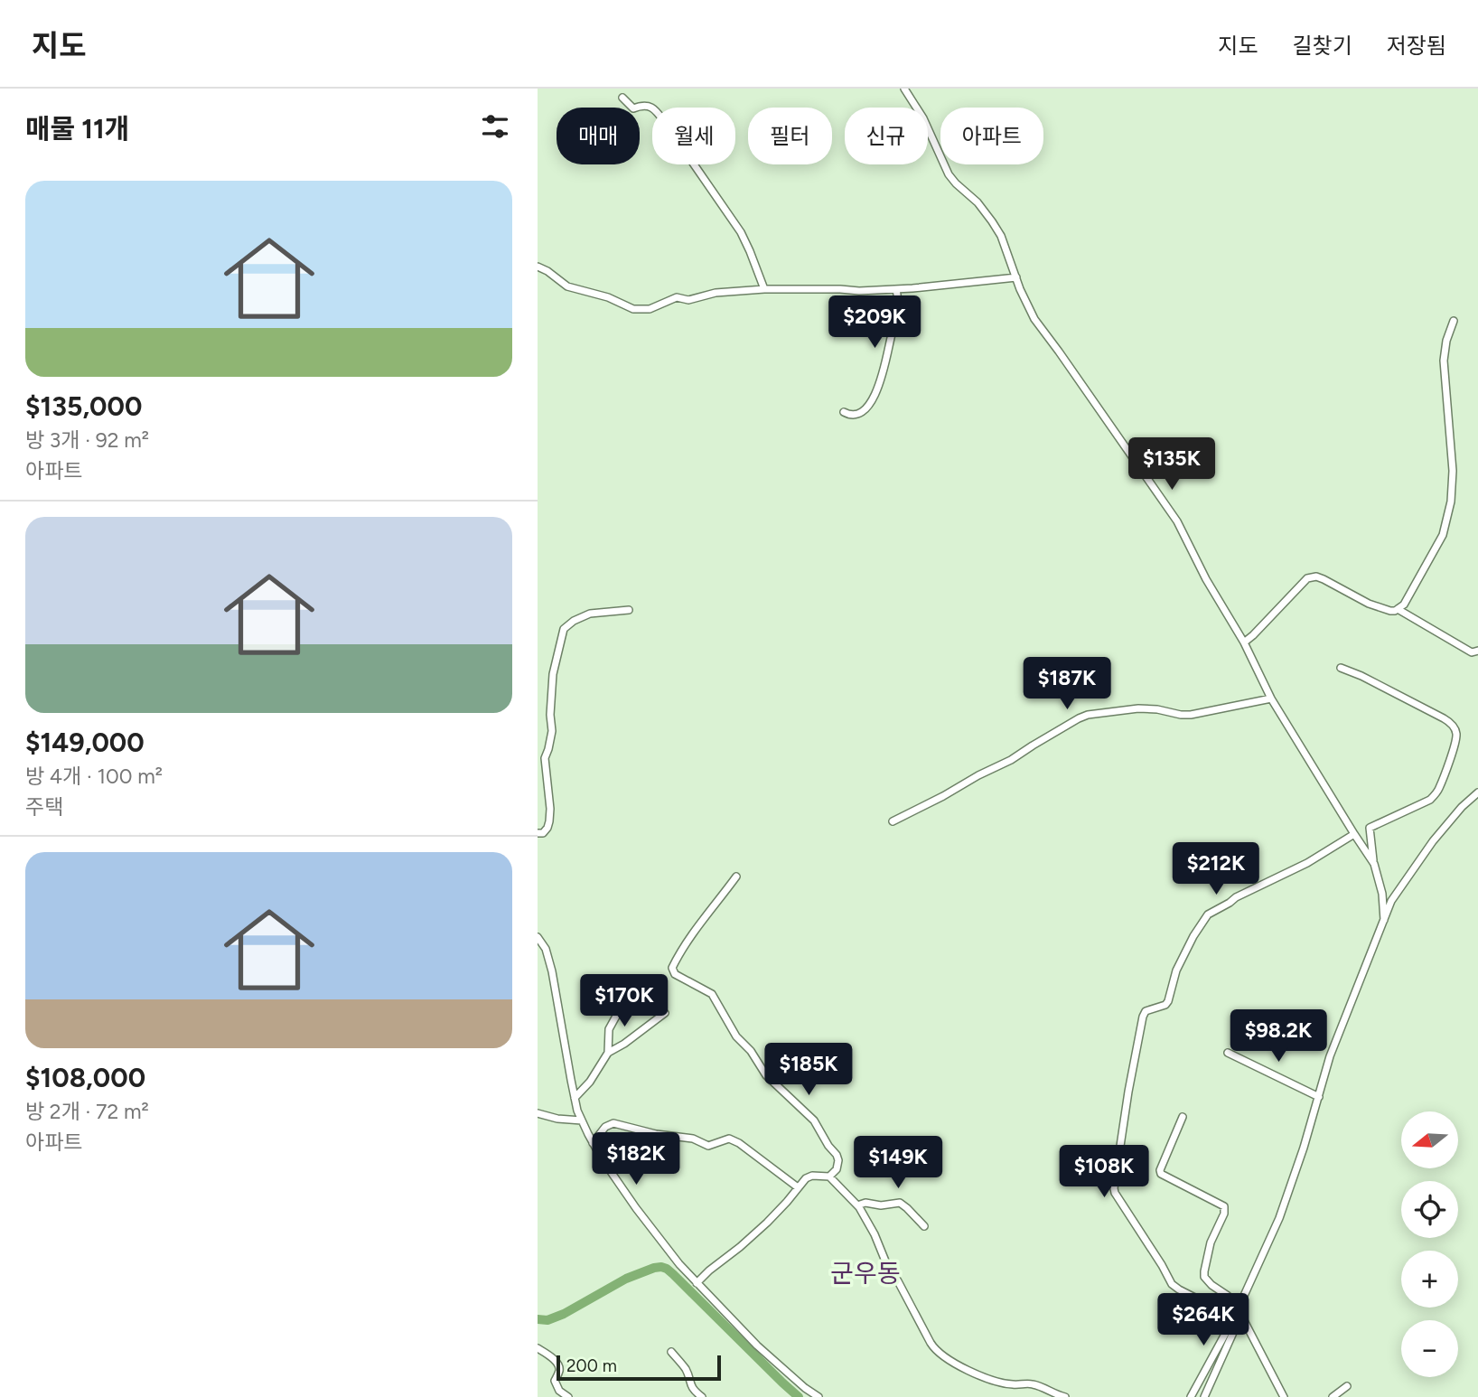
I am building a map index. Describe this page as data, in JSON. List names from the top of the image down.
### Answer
{
  "districts": ["군우동"],
  "scale_bar": "200 m",
  "north": "left",
  "page": {
    "header": "지도",
    "nav": ["지도", "길찾기", "저장됨"],
    "heading": "매물 11개",
    "chip": [
      "매매",
      "월세",
      "필터",
      "신규",
      "아파트"
    ],
    "list": [
      {
        "name": "$135,000",
        "note": "방 3개 · 92 m² · 아파트"
      },
      {
        "name": "$149,000",
        "note": "방 4개 · 100 m² · 주택"
      },
      {
        "name": "$108,000",
        "note": "방 2개 · 72 m² · 아파트"
      }
    ],
    "price": [
      "$209K",
      "$135K",
      "$187K",
      "$212K",
      "$170K",
      "$98.2K",
      "$185K",
      "$182K",
      "$149K",
      "$108K",
      "$264K"
    ],
    "map_buttons": ["+", "−"],
    "scale": "200 m"
  }
}
